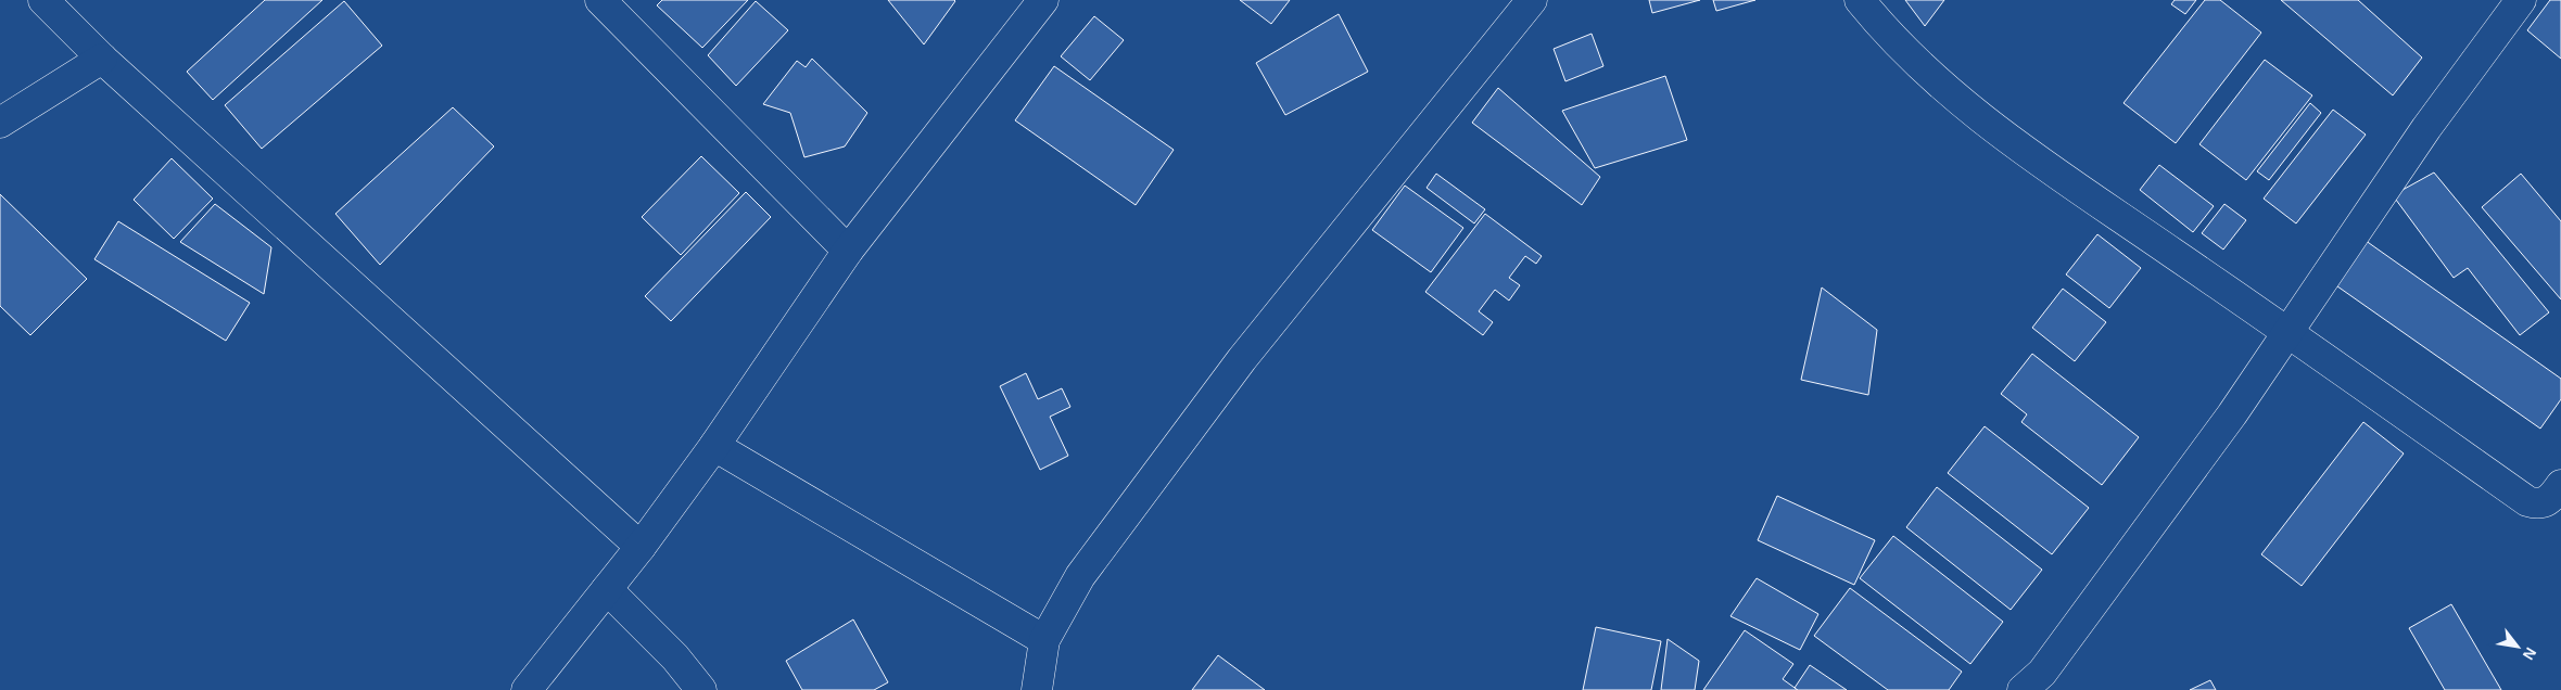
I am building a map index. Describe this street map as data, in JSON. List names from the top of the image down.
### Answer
{
  "north": "bottom right"
}
